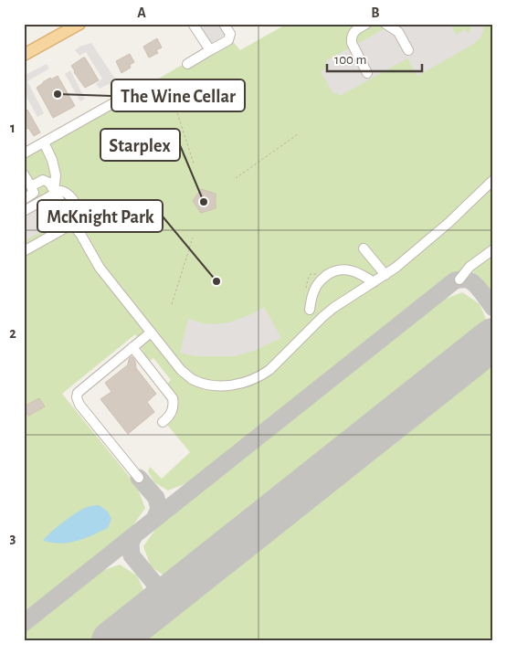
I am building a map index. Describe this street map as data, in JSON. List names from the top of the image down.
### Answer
{
  "places": ["The Wine Cellar", "Starplex", "McKnight Park"],
  "scale_bar": "100 m",
  "grid": {
    "columns": ["A", "B"],
    "rows": ["1", "2", "3"]
  }
}
